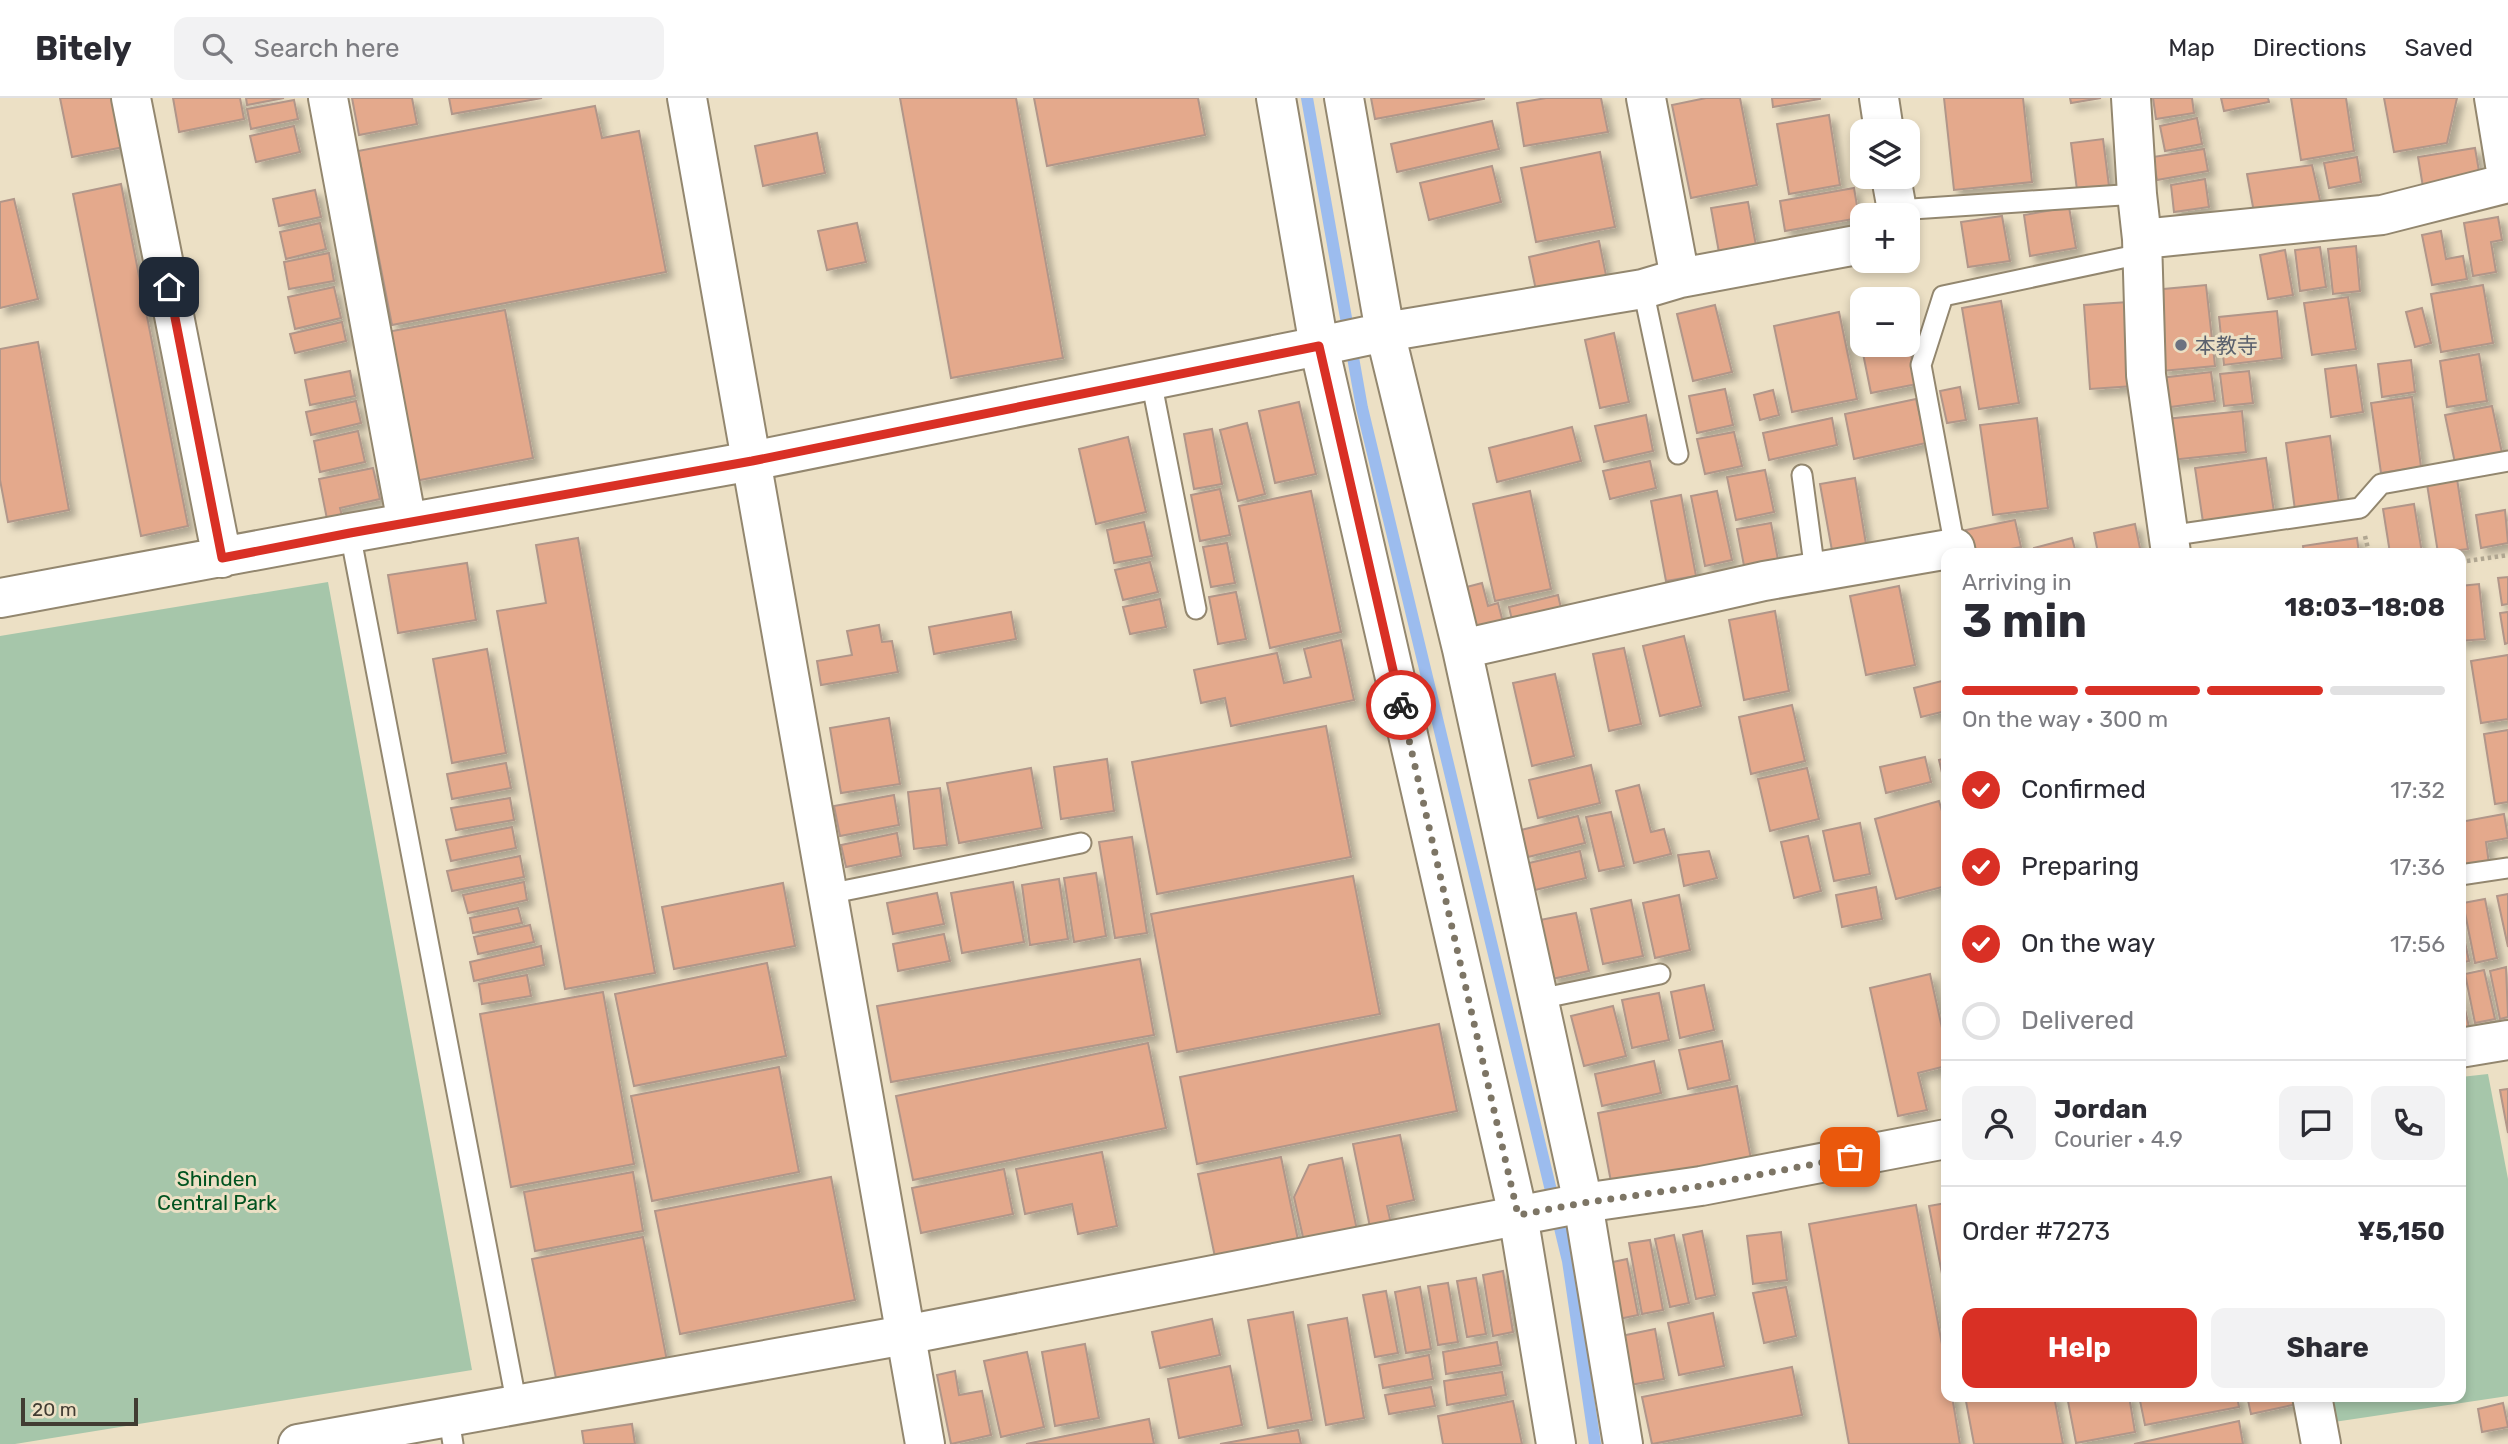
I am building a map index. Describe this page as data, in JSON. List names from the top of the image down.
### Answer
{
  "parks": ["Shinden Central Park"],
  "places": ["本教寺"],
  "scale_bar": "20 m",
  "page": {
    "header": "Bitely",
    "search": "Search here",
    "nav": ["Map", "Directions", "Saved"],
    "map_buttons": ["+", "−"],
    "heading": ["3 min", "Arriving in", "18:03–18:08"],
    "panel": [
      "Jordan",
      "Courier · 4.9",
      "Order #7273",
      "¥5,150"
    ],
    "bar": "On the way · 300 m",
    "list": [
      ["Confirmed", "17:32"],
      ["Preparing", "17:36"],
      ["On the way", "17:56"],
      "Delivered"
    ],
    "buttons": ["Help", "Share"],
    "scale": "20 m"
  }
}
